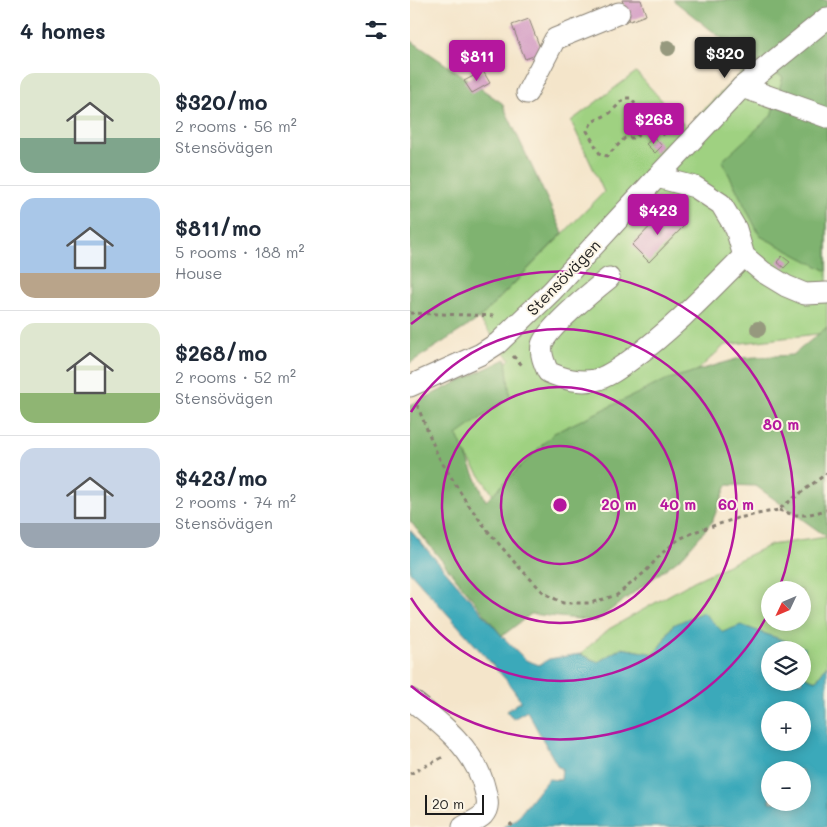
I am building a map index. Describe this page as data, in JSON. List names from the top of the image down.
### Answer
{
  "streets": {
    "street": ["Stensövägen"]
  },
  "scale_bar": "20 m",
  "north": "bottom left",
  "page": {
    "heading": "4 homes",
    "price": [
      "$320",
      "$811",
      "$268",
      "$423"
    ],
    "list": [
      {
        "name": "$320/mo",
        "note": "2 rooms · 56 m² · Stensövägen"
      },
      {
        "name": "$811/mo",
        "note": "5 rooms · 188 m² · House"
      },
      {
        "name": "$268/mo",
        "note": "2 rooms · 52 m² · Stensövägen"
      },
      {
        "name": "$423/mo",
        "note": "2 rooms · 74 m² · Stensövägen"
      }
    ],
    "map_buttons": ["+", "−"],
    "scale": "20 m"
  },
  "rings": [
    "80 m",
    "20 m",
    "40 m",
    "60 m"
  ]
}
